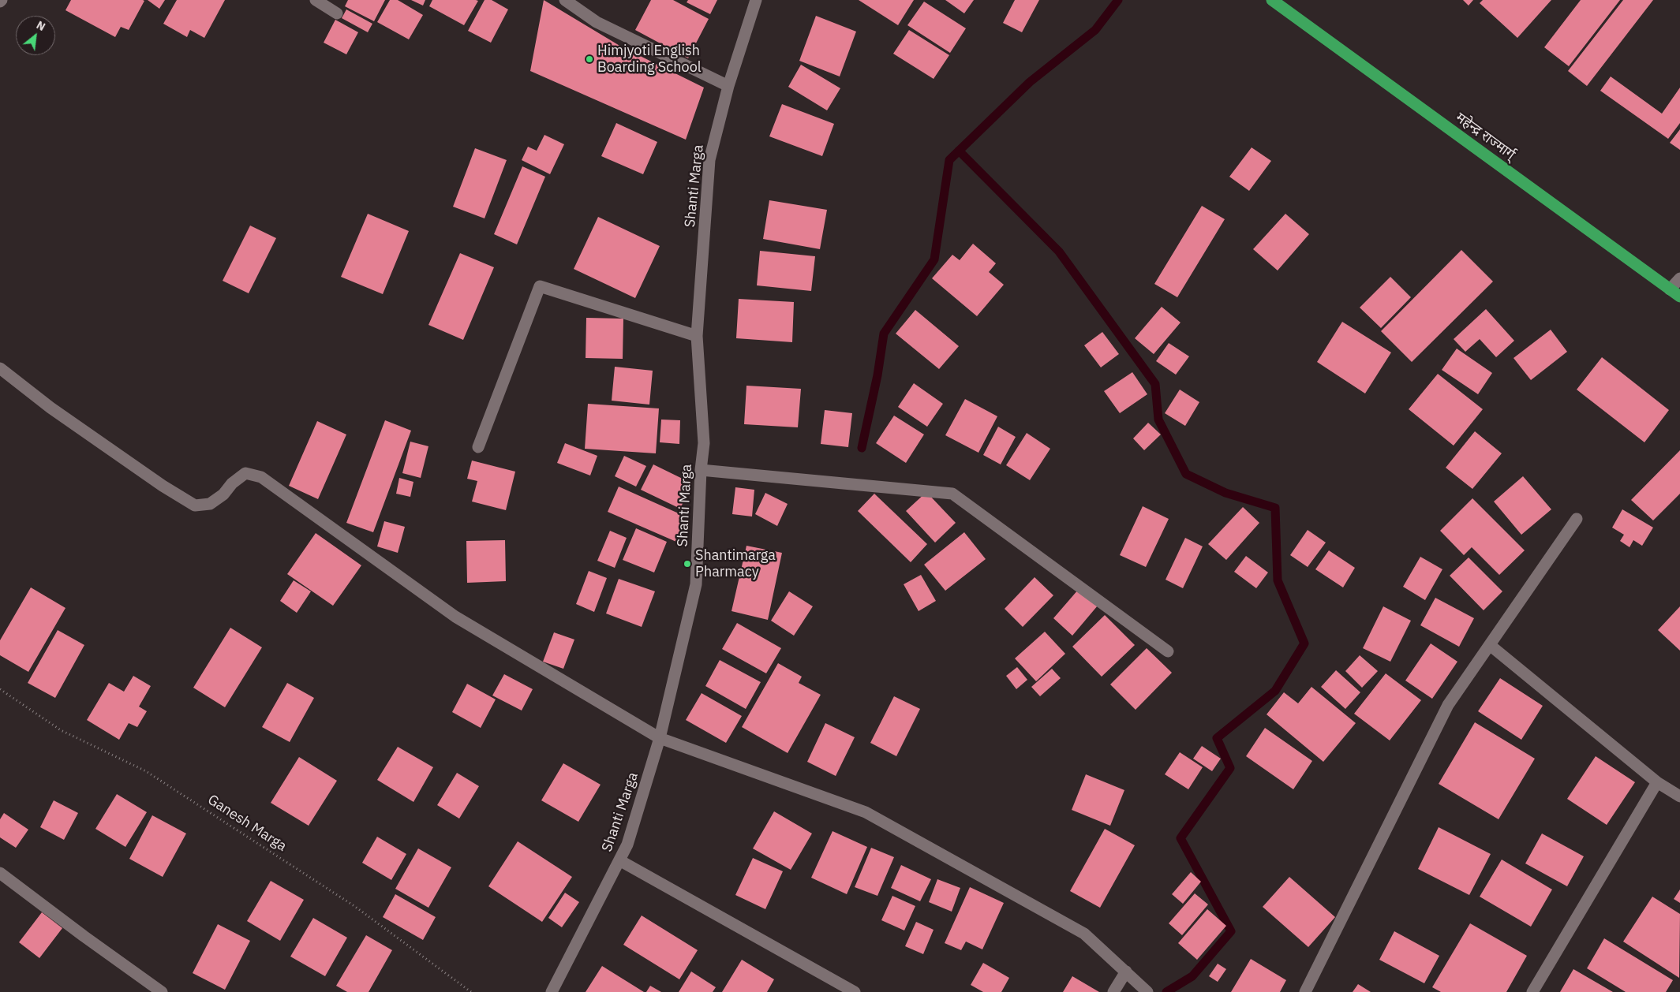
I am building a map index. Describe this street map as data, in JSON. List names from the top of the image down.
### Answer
{
  "streets": {
    "highway": ["महेन्द्र राज्मार्ग्"],
    "street": ["Shanti Marga"],
    "path": ["Ganesh Marga"]
  },
  "places": ["Himjyoti English Boarding School", "Shantimarga Pharmacy"],
  "north": "top right"
}
